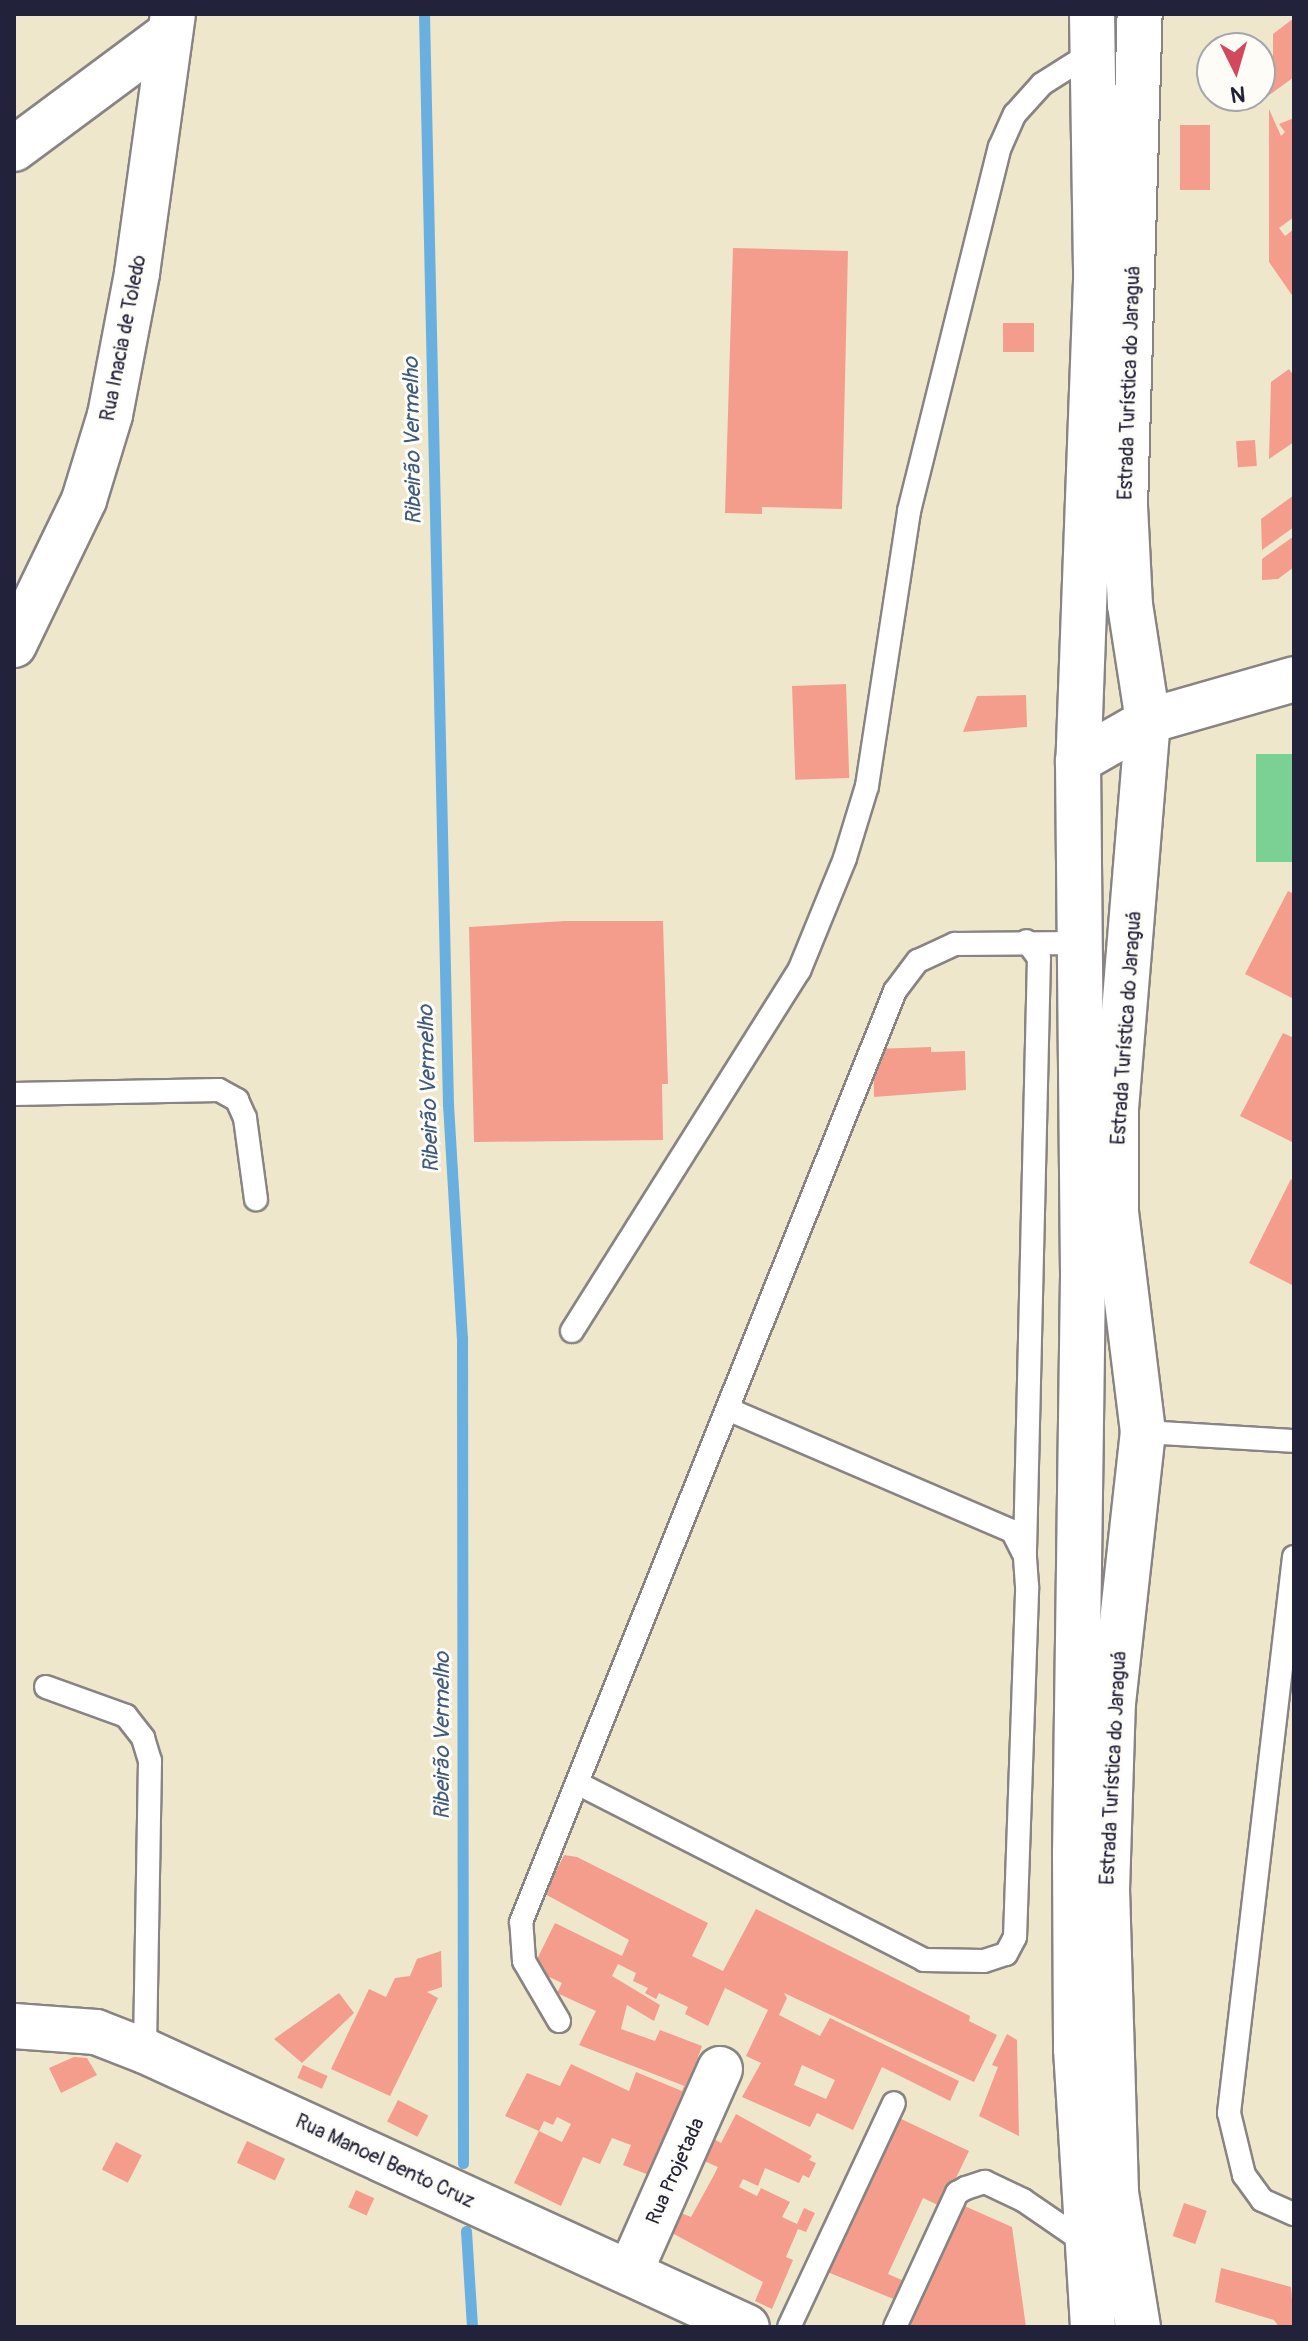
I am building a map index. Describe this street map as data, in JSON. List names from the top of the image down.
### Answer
{
  "streets": {
    "main road": [
      "Rua Inacia de Toledo",
      "Estrada Turística do Jaraguá",
      "Rua Manoel Bento Cruz",
      "Rua Projetada"
    ]
  },
  "crossings": [
    ["Rua Manoel Bento Cruz", "Rua Projetada"]
  ],
  "water": ["Ribeirão Vermelho"],
  "north": "bottom"
}
